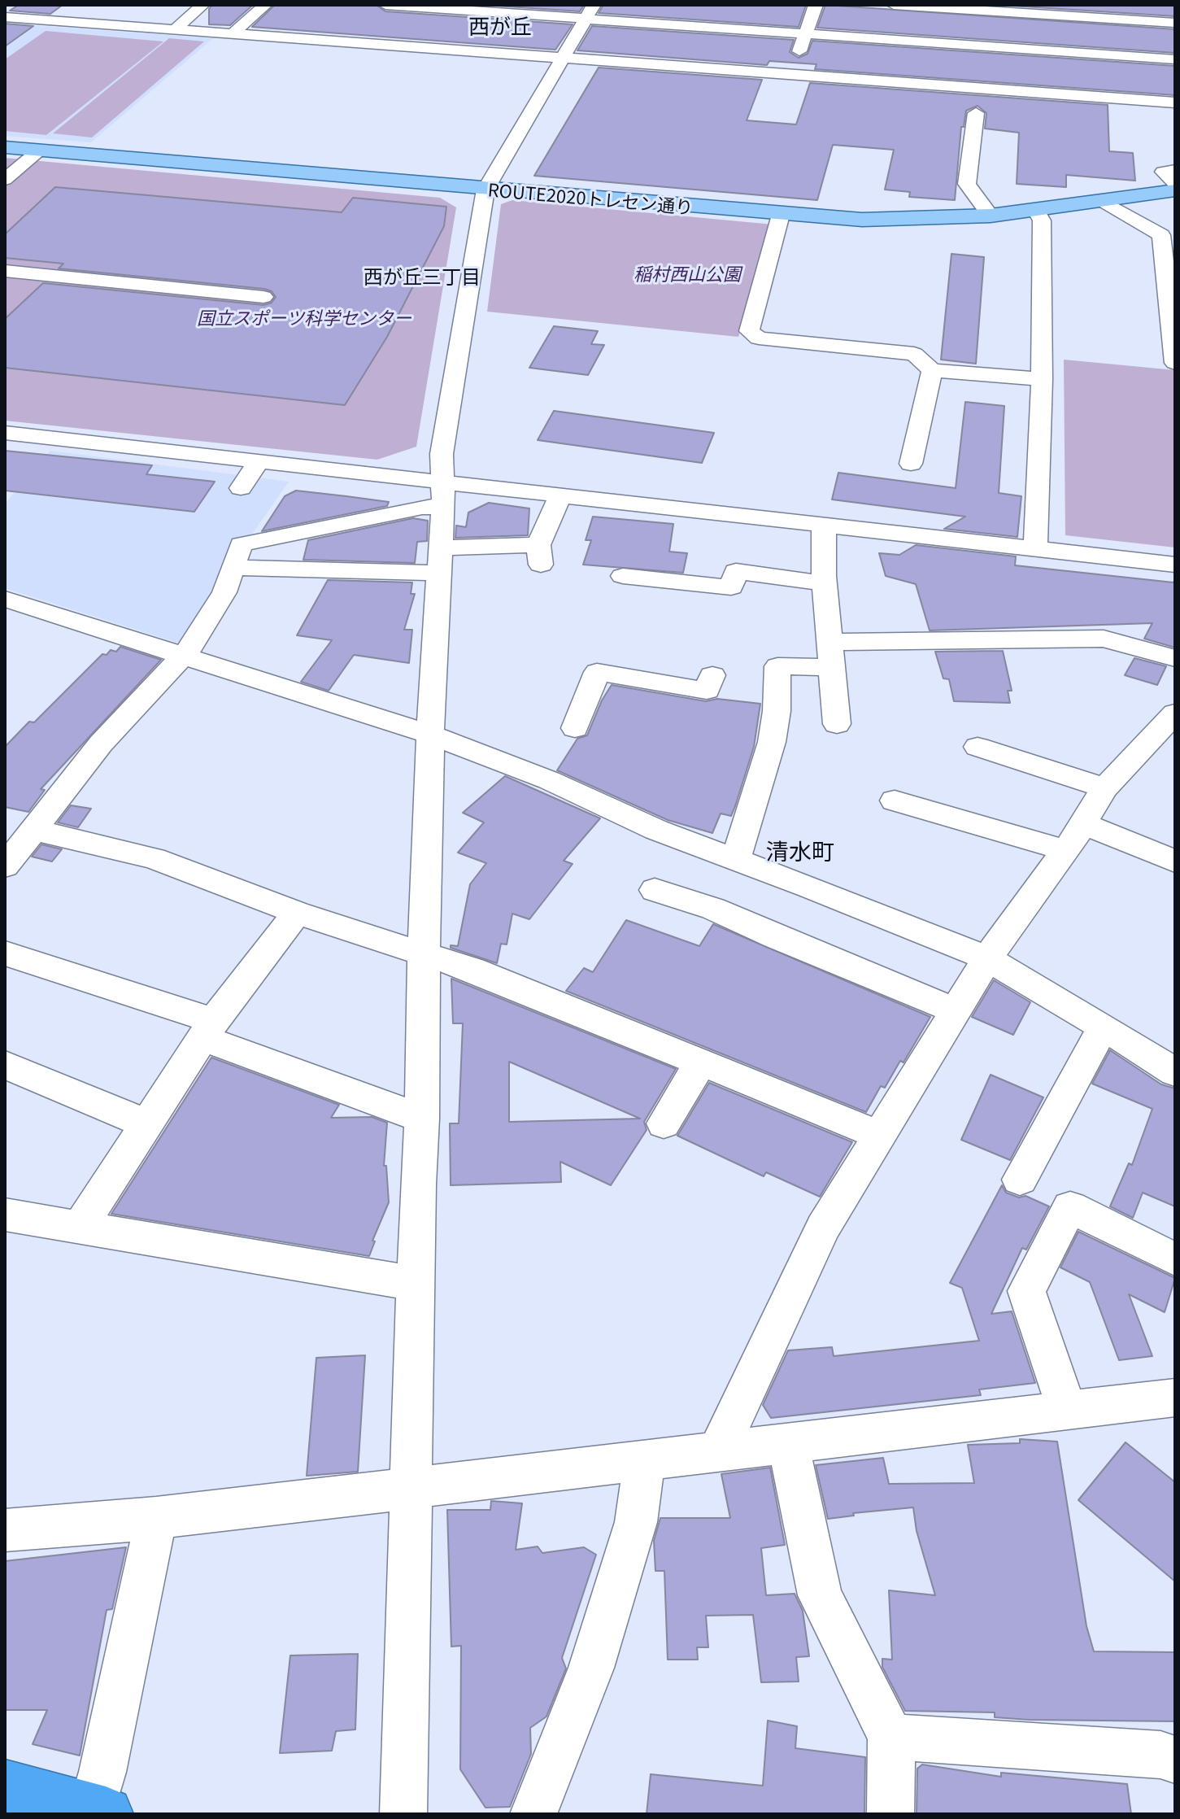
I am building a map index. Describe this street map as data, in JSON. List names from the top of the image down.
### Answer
{
  "streets": {
    "main road": ["ROUTE2020トレセン通り"]
  },
  "districts": ["西が丘", "西が丘三丁目", "清水町"],
  "parks": ["稲村西山公園", "国立スポーツ科学センター"]
}
